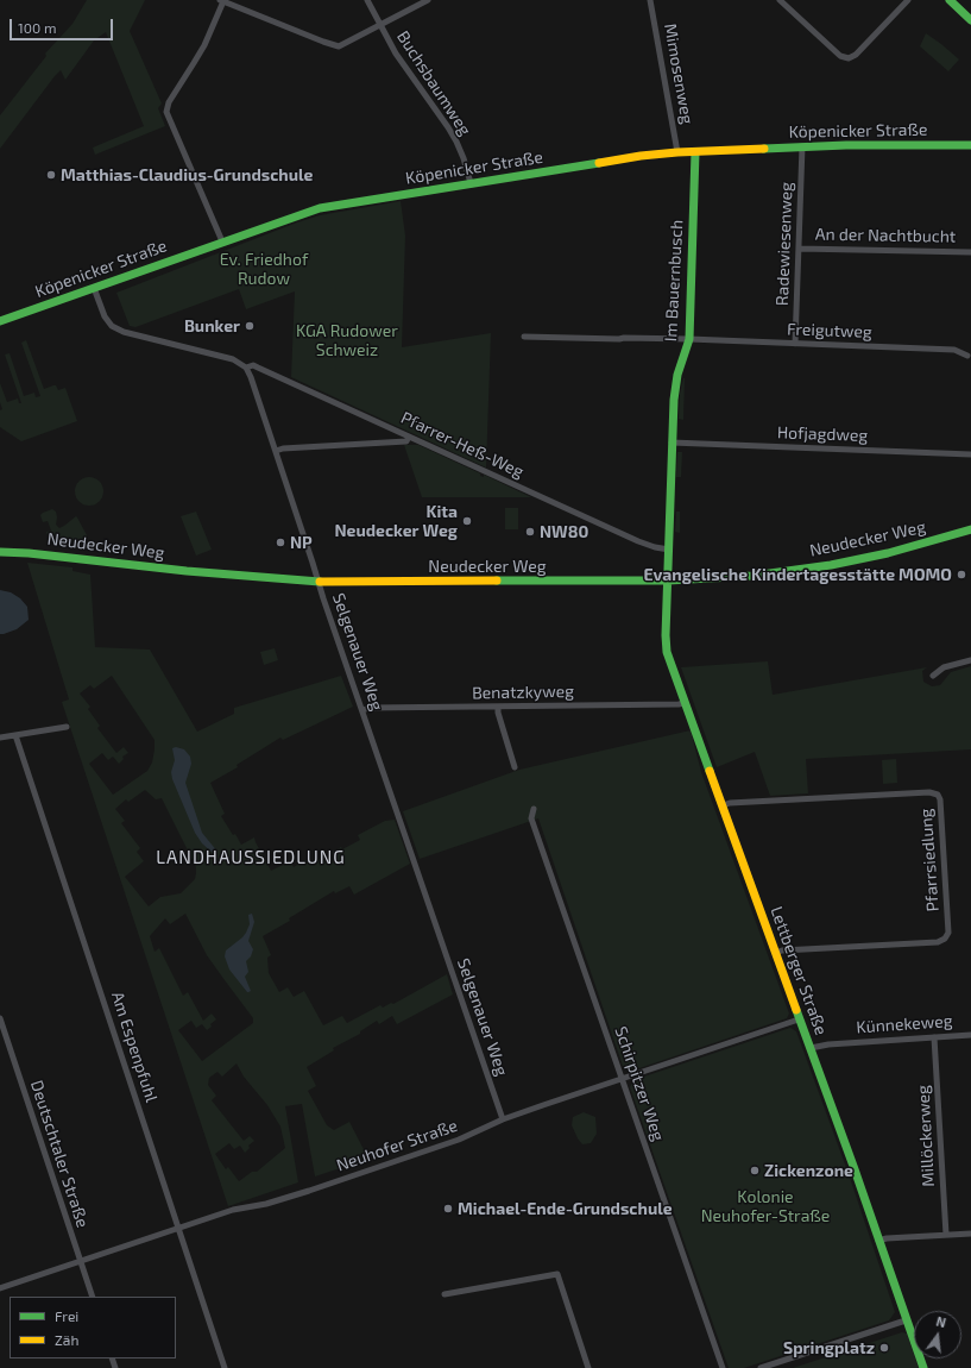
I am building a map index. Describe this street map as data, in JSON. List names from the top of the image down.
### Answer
{
  "streets": {
    "street": [
      "Mimosenweg",
      "Buchsbaumweg",
      "Köpenicker Straße",
      "An der Nachtbucht",
      "Radewiesenweg",
      "Im Bauernbusch",
      "Freigutweg",
      "Hofjagdweg",
      "Pfarrer-Heß-Weg",
      "Neudecker Weg",
      "Selgenauer Weg",
      "Benatzkyweg",
      "Pfarrsiedlung",
      "Lettberger Straße",
      "Künnekeweg",
      "Am Espenpfuhl",
      "Schirpitzer Weg",
      "Millöckerweg",
      "Neuhofer Straße",
      "Deutschtaler Straße"
    ]
  },
  "crossings": [
    ["Mimosenweg", "Köpenicker Straße"],
    ["Buchsbaumweg", "Köpenicker Straße"],
    ["Köpenicker Straße", "Radewiesenweg"],
    ["Köpenicker Straße", "Im Bauernbusch"],
    ["An der Nachtbucht", "Radewiesenweg"],
    ["Radewiesenweg", "Freigutweg"],
    ["Im Bauernbusch", "Freigutweg"],
    ["Im Bauernbusch", "Hofjagdweg"],
    ["Im Bauernbusch", "Pfarrer-Heß-Weg"],
    ["Im Bauernbusch", "Neudecker Weg"],
    ["Im Bauernbusch", "Lettberger Straße"],
    ["Pfarrer-Heß-Weg", "Selgenauer Weg"],
    ["Neudecker Weg", "Selgenauer Weg"],
    ["Neudecker Weg", "Lettberger Straße"],
    ["Selgenauer Weg", "Benatzkyweg"],
    ["Selgenauer Weg", "Neuhofer Straße"],
    ["Benatzkyweg", "Lettberger Straße"],
    ["Pfarrsiedlung", "Lettberger Straße"],
    ["Lettberger Straße", "Künnekeweg"],
    ["Lettberger Straße", "Neuhofer Straße"],
    ["Künnekeweg", "Millöckerweg"],
    ["Am Espenpfuhl", "Neuhofer Straße"],
    ["Schirpitzer Weg", "Neuhofer Straße"],
    ["Neuhofer Straße", "Deutschtaler Straße"]
  ],
  "districts": ["LANDHAUSSIEDLUNG"],
  "parks": ["Ev. Friedhof Rudow", "KGA Rudower Schweiz", "Kolonie Neuhofer-Straße"],
  "places": [
    "Matthias-Claudius-Grundschule",
    "Bunker",
    "Kita Neudecker Weg",
    "NW80",
    "NP",
    "Evangelische Kindertagesstätte MOMO",
    "Zickenzone",
    "Michael-Ende-Grundschule",
    "Springplatz"
  ],
  "legend": ["Frei", "Zäh"],
  "scale_bar": "100 m",
  "north": "top"
}
